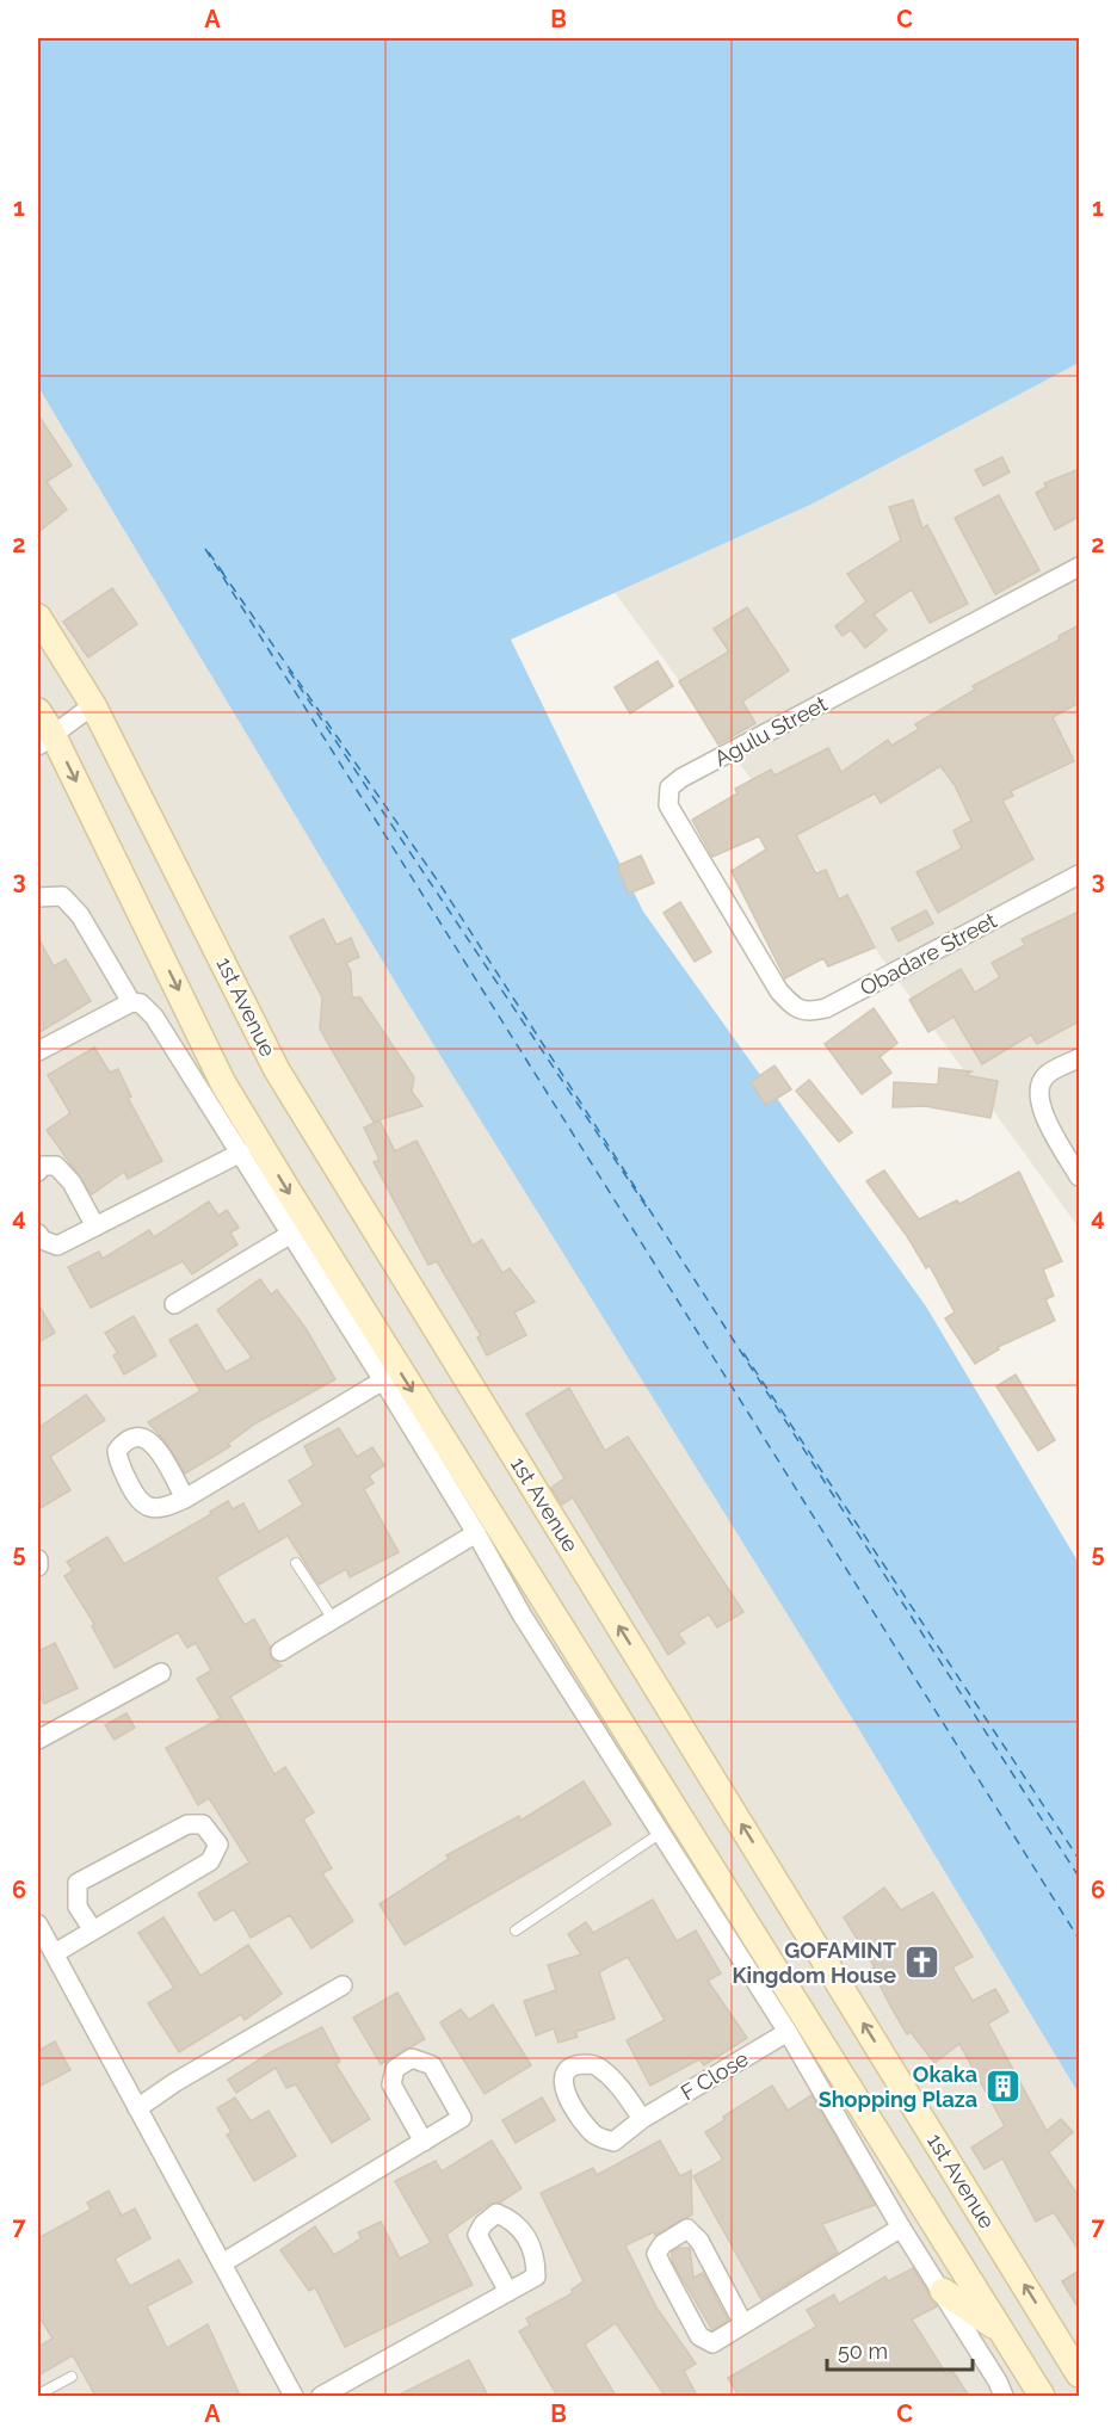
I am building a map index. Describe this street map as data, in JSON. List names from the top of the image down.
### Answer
{
  "streets": {
    "main road": ["1st Avenue"],
    "street": ["Agulu Street", "Obadare Street", "F Close"]
  },
  "crossings": [
    ["Agulu Street", "Obadare Street"]
  ],
  "places": {
    "church": ["GOFAMINT Kingdom House"],
    "building": ["Okaka Shopping Plaza"]
  },
  "scale_bar": "50 m",
  "grid": {
    "columns": ["A", "B", "C"],
    "rows": [
      "1",
      "2",
      "3",
      "4",
      "5",
      "6",
      "7"
    ]
  }
}
